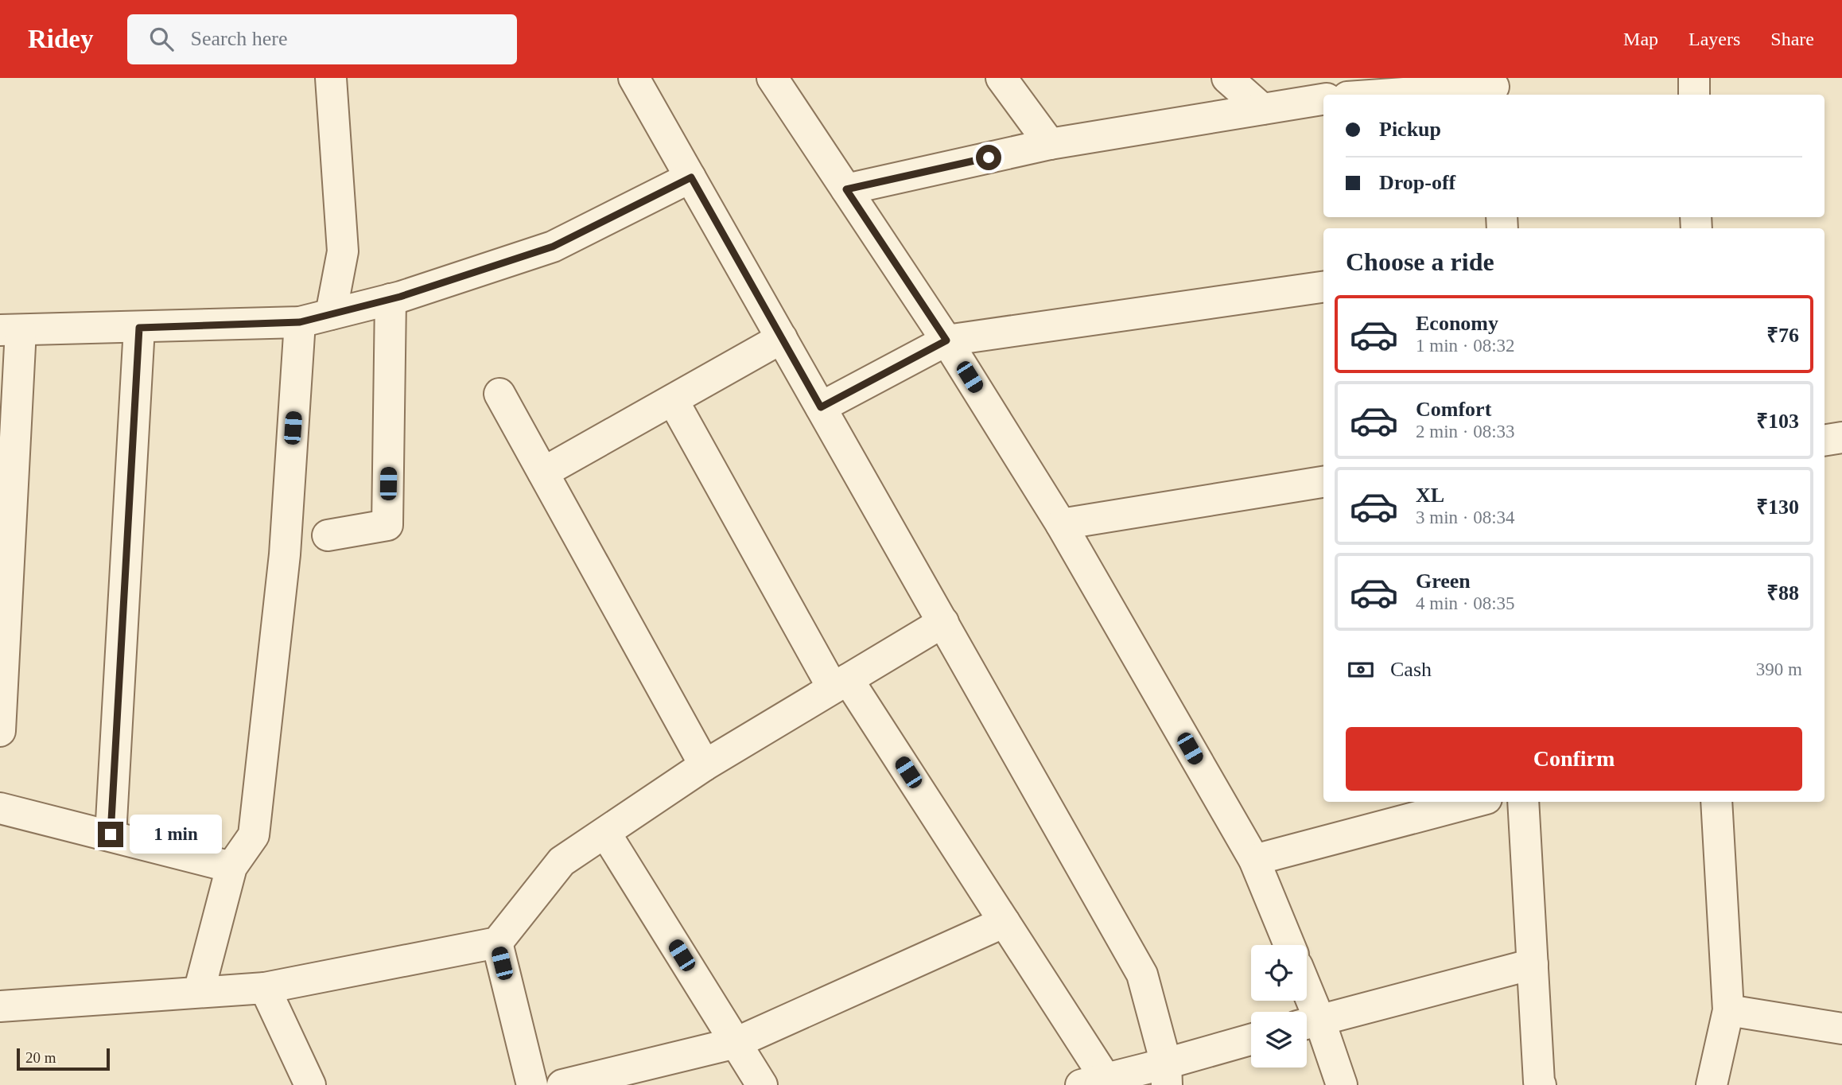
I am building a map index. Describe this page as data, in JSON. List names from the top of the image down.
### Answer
{
  "scale_bar": "20 m",
  "page": {
    "header": "Ridey",
    "search": "Search here",
    "nav": ["Map", "Layers", "Share"],
    "banner": ["Pickup", "Drop-off"],
    "heading": "Choose a ride",
    "list": [
      {
        "name": "Economy",
        "note": "1 min · 08:32",
        "value": "₹76"
      },
      {
        "name": "Comfort",
        "note": "2 min · 08:33",
        "value": "₹103"
      },
      {
        "name": "XL",
        "note": "3 min · 08:34",
        "value": "₹130"
      },
      {
        "name": "Green",
        "note": "4 min · 08:35",
        "value": "₹88"
      }
    ],
    "pay": ["Cash", "390 m"],
    "buttons": "Confirm",
    "bubble": "1 min",
    "scale": "20 m"
  }
}
